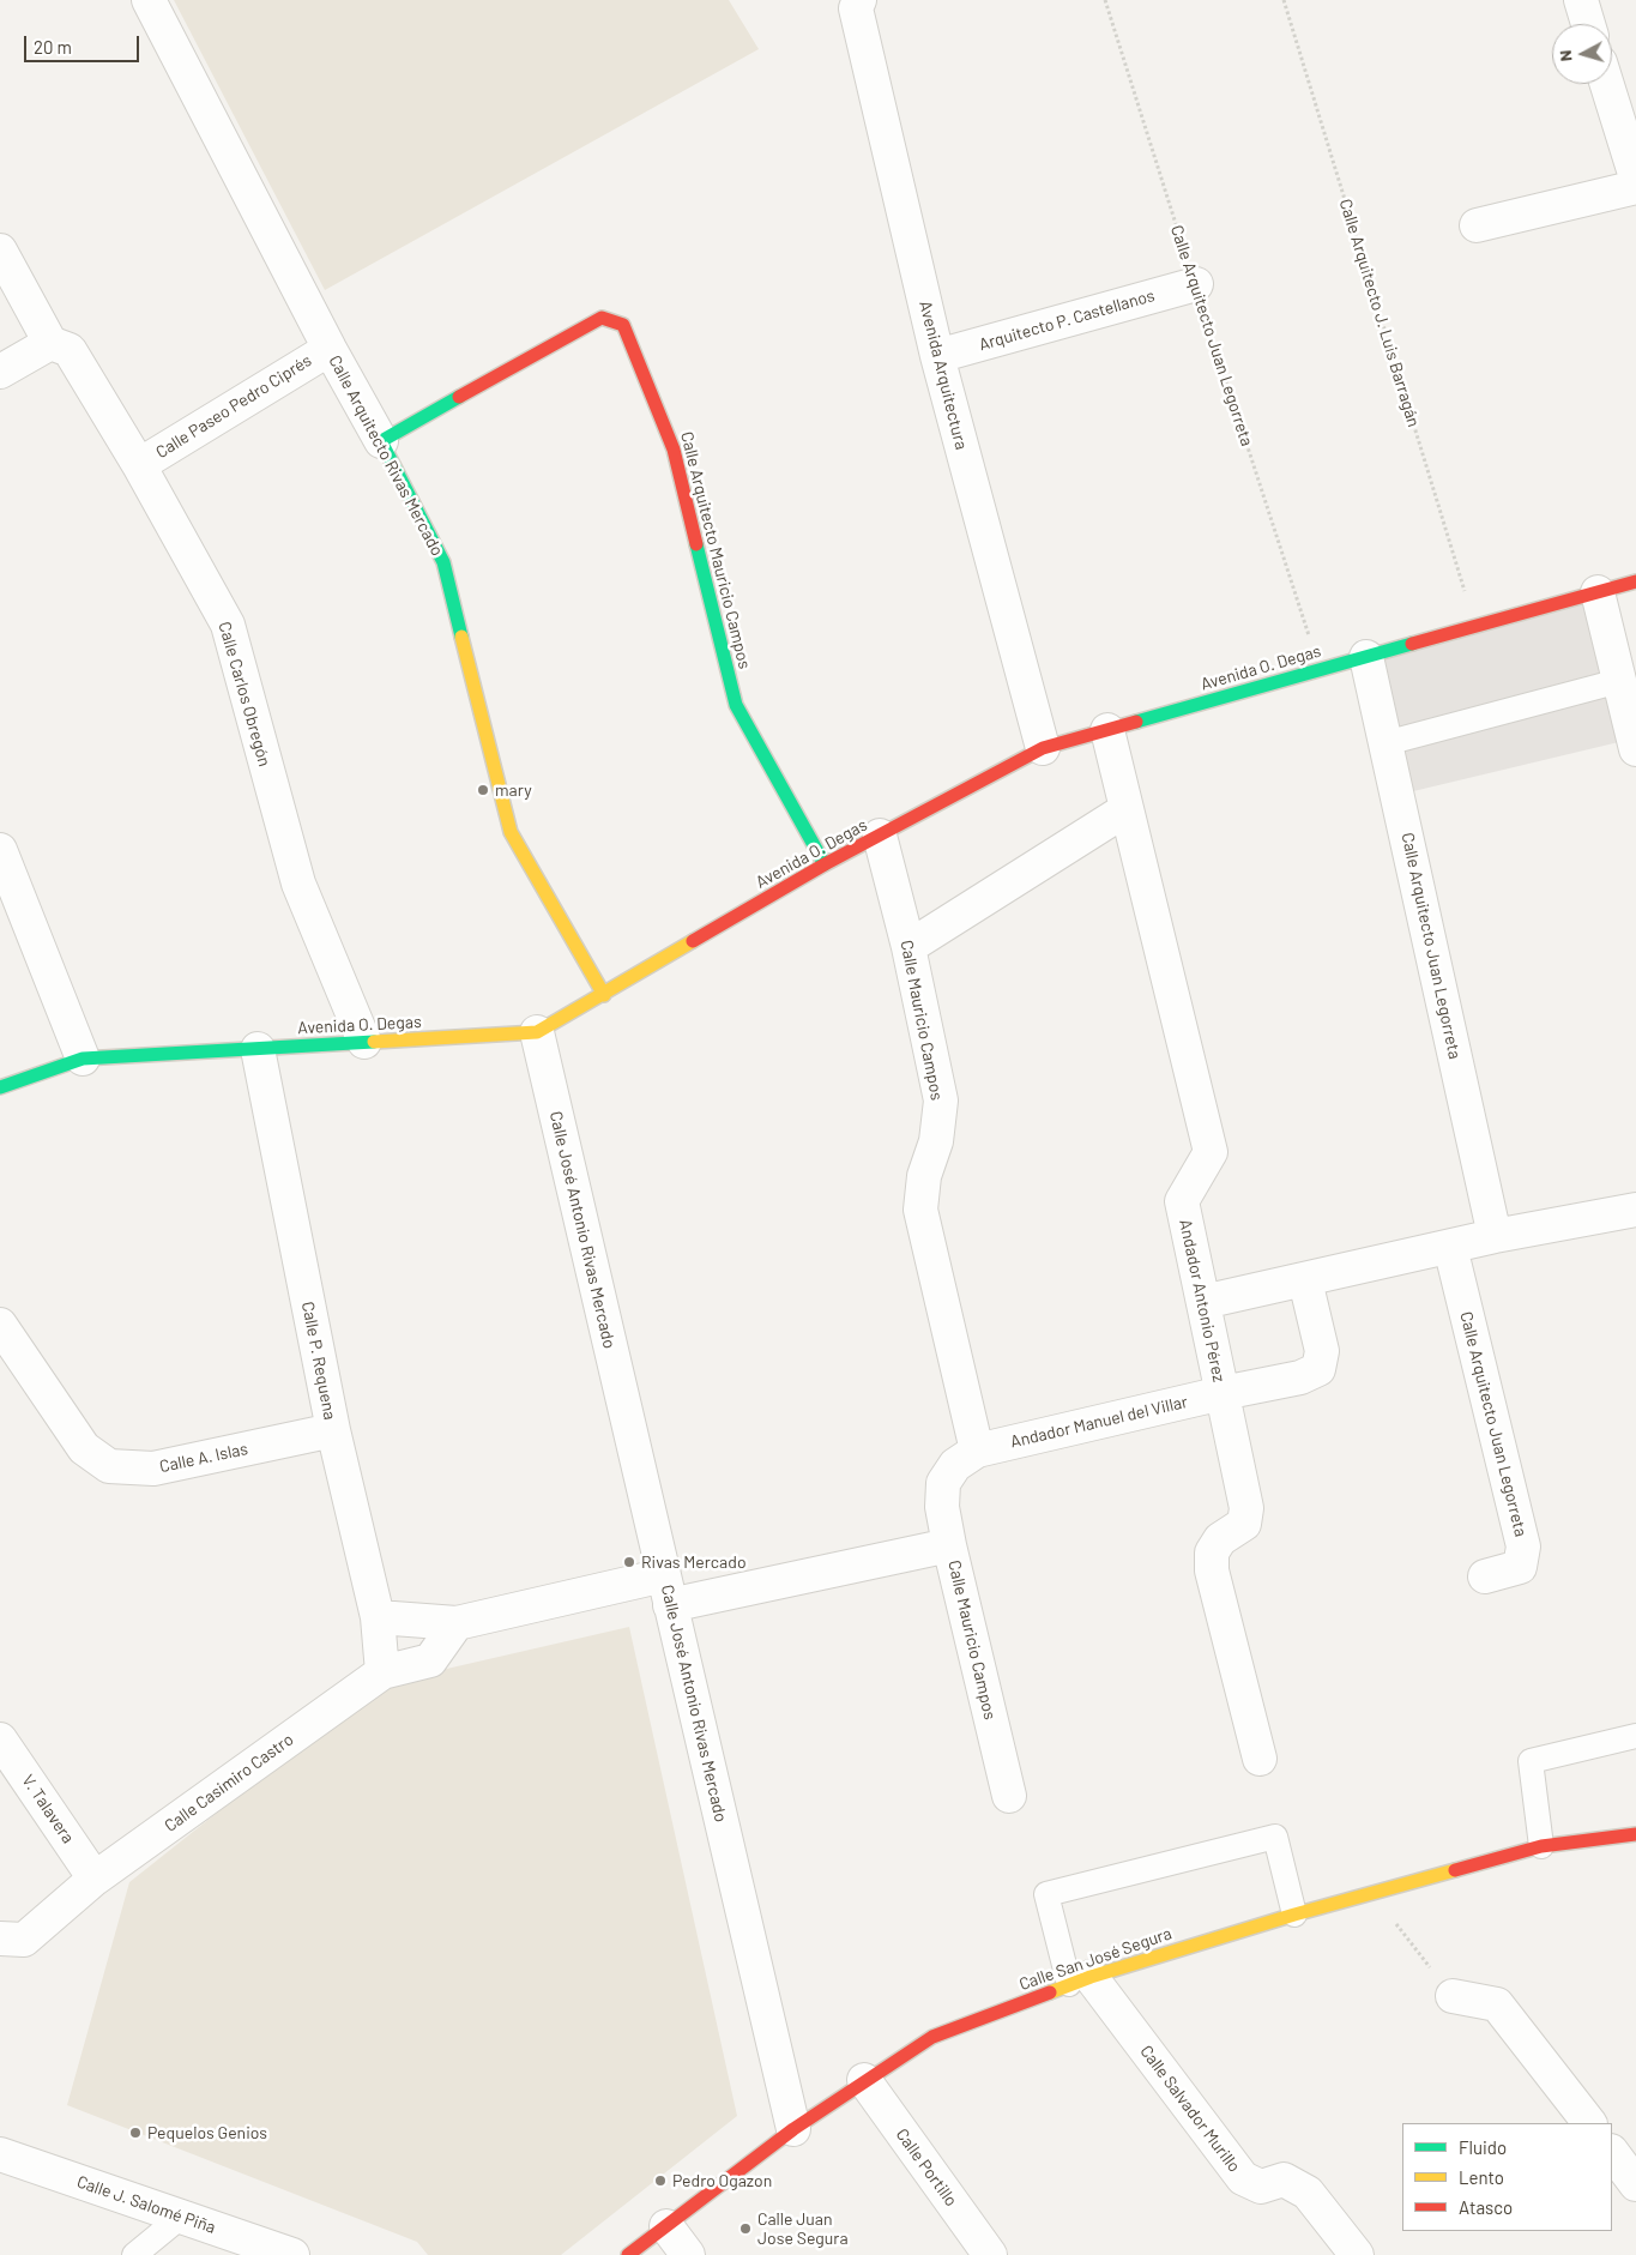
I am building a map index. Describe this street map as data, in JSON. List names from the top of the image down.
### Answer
{
  "streets": {
    "street": [
      "Arquitecto P. Castellanos",
      "Calle Arquitecto Juan Legorreta",
      "Avenida Arquitectura",
      "Calle Paseo Pedro Ciprés",
      "Calle Arquitecto Rivas Mercado",
      "Calle Arquitecto Mauricio Campos",
      "Avenida O. Degas",
      "Calle Carlos Obregón",
      "Calle Mauricio Campos",
      "Calle José Antonio Rivas Mercado",
      "Andador Antonio Pérez",
      "Calle P. Requena",
      "Andador Manuel del Villar",
      "Calle A. Islas",
      "Calle Casimiro Castro",
      "V. Talavera",
      "Calle San José Segura",
      "Calle Salvador Murillo",
      "Calle Portillo",
      "Calle J. Salomé Piña"
    ],
    "path": ["Calle Arquitecto J. Luis Barragán"]
  },
  "crossings": [
    ["Calle Arquitecto J. Luis Barragán", "Avenida O. Degas"],
    ["Arquitecto P. Castellanos", "Calle Arquitecto Juan Legorreta"],
    ["Arquitecto P. Castellanos", "Avenida Arquitectura"],
    ["Calle Arquitecto Juan Legorreta", "Avenida O. Degas"],
    ["Avenida Arquitectura", "Avenida O. Degas"],
    ["Calle Paseo Pedro Ciprés", "Calle Arquitecto Rivas Mercado"],
    ["Calle Paseo Pedro Ciprés", "Calle Carlos Obregón"],
    ["Calle Arquitecto Rivas Mercado", "Calle Arquitecto Mauricio Campos"],
    ["Calle Arquitecto Rivas Mercado", "Avenida O. Degas"],
    ["Calle Arquitecto Mauricio Campos", "Avenida O. Degas"],
    ["Avenida O. Degas", "Calle Carlos Obregón"],
    ["Avenida O. Degas", "Calle Mauricio Campos"],
    ["Avenida O. Degas", "Calle José Antonio Rivas Mercado"],
    ["Avenida O. Degas", "Andador Antonio Pérez"],
    ["Avenida O. Degas", "Calle P. Requena"],
    ["Calle Mauricio Campos", "Andador Manuel del Villar"],
    ["Calle José Antonio Rivas Mercado", "Calle San José Segura"],
    ["Andador Antonio Pérez", "Andador Manuel del Villar"],
    ["Calle P. Requena", "Calle A. Islas"],
    ["Calle P. Requena", "Calle Casimiro Castro"],
    ["Calle Casimiro Castro", "V. Talavera"],
    ["Calle San José Segura", "Calle Salvador Murillo"],
    ["Calle San José Segura", "Calle Portillo"]
  ],
  "places": [
    "mary",
    "Rivas Mercado",
    "Pequelos Genios",
    "Pedro Ogazon",
    "Calle Juan Jose Segura"
  ],
  "legend": ["Fluido", "Lento", "Atasco"],
  "scale_bar": "20 m",
  "north": "left"
}
